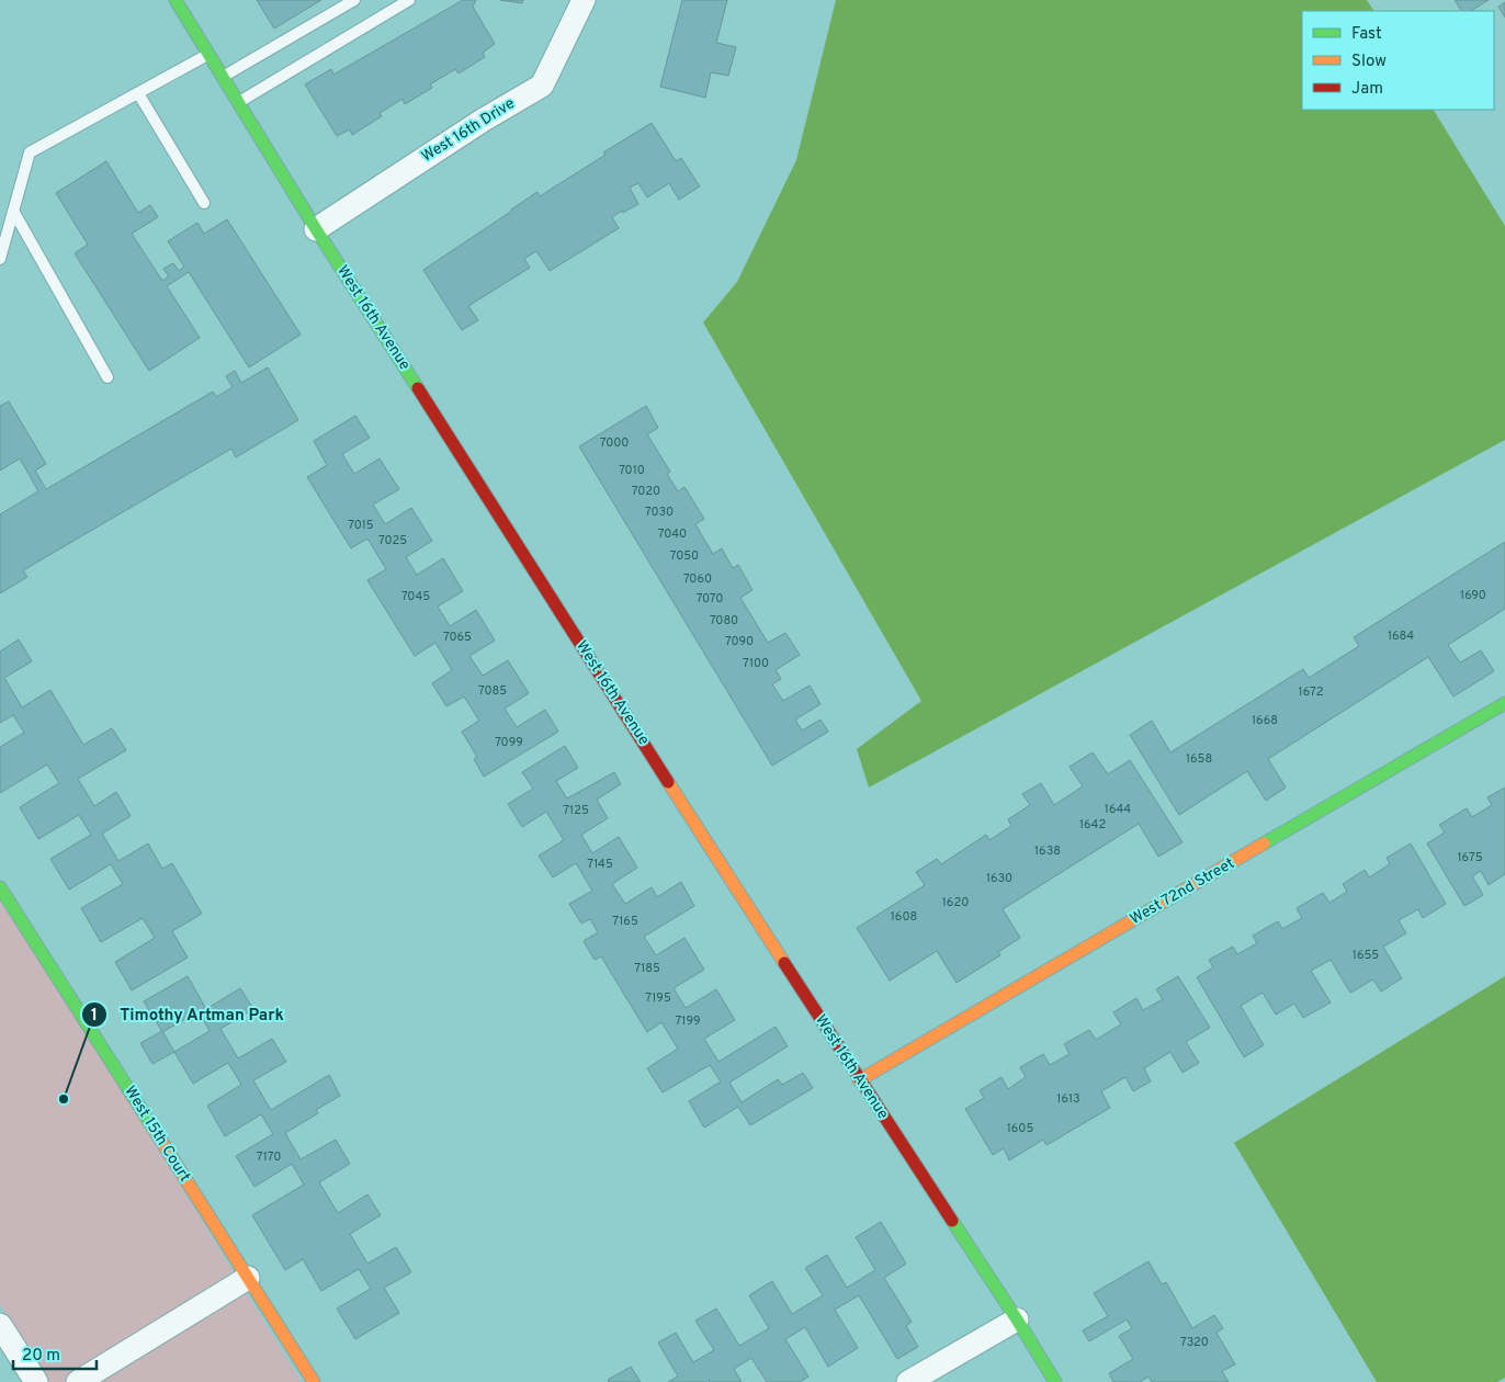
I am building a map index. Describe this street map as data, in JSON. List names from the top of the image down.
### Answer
{
  "streets": {
    "street": [
      "West 16th Drive",
      "West 16th Avenue",
      "West 72nd Street",
      "West 15th Court"
    ]
  },
  "crossings": [
    ["West 16th Drive", "West 16th Avenue"],
    ["West 16th Avenue", "West 72nd Street"]
  ],
  "places": ["Timothy Artman Park"],
  "house_numbers": [
    "7000",
    "7010",
    "7020",
    "7030",
    "7015",
    "7040",
    "7025",
    "7050",
    "7060",
    "1690",
    "7045",
    "7070",
    "7080",
    "1684",
    "7065",
    "7090",
    "7100",
    "7085",
    "1672",
    "1668",
    "7099",
    "1658",
    "1644",
    "7125",
    "1642",
    "1638",
    "1675",
    "7145",
    "1630",
    "1620",
    "1608",
    "7165",
    "1655",
    "7185",
    "7195",
    "7199",
    "1613",
    "1605",
    "7170",
    "7320"
  ],
  "legend": ["Fast", "Slow", "Jam"],
  "scale_bar": "20 m"
}
